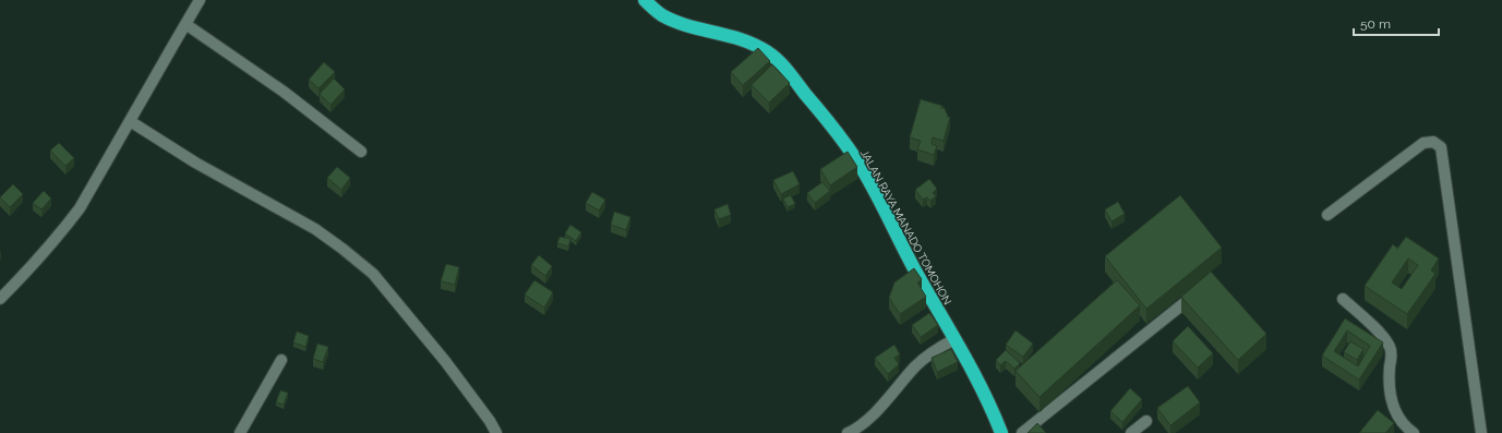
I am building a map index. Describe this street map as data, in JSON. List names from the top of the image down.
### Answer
{
  "streets": {
    "highway": ["JALAN RAYA MANADO TOMOHON"]
  },
  "scale_bar": "50 m"
}
